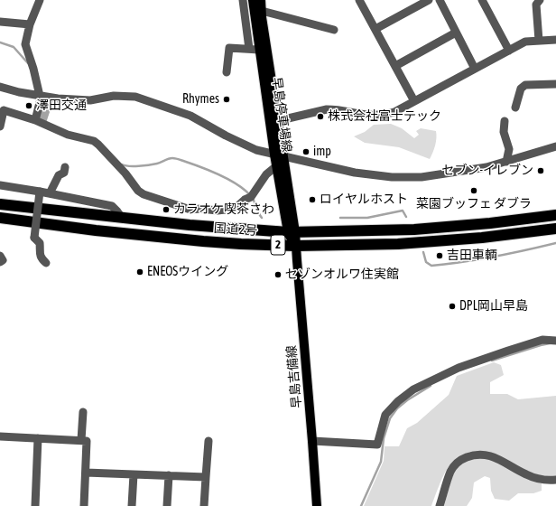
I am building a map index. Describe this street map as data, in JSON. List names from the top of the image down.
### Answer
{
  "streets": {
    "highway": ["国道2号", "2"],
    "main road": ["早島停車場線", "早島吉備線"]
  },
  "crossings": [
    ["早島停車場線", "国道2号"],
    ["早島停車場線", "早島吉備線"],
    ["国道2号", "早島吉備線"]
  ],
  "places": [
    "Rhymes",
    "澤田交通",
    "株式会社富士テック",
    "imp",
    "セブン-イレブン",
    "菜園ブッフェ ダブラ",
    "ロイヤルホスト",
    "カラオケ喫茶さわ",
    "吉田車輌",
    "ENEOSウイング",
    "セゾンオルワ住実館",
    "DPL岡山早島"
  ]
}
